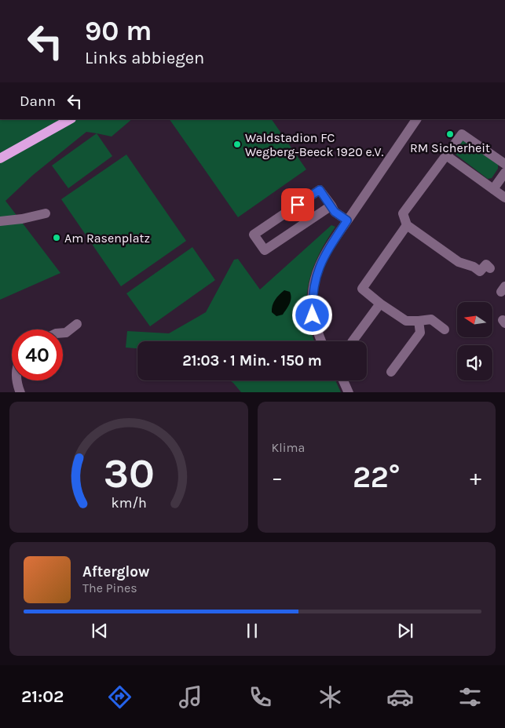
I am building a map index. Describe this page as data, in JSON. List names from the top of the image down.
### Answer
{
  "places": ["RM Sicherheit", "Waldstadion FC Wegberg-Beeck 1920 e.V.", "Am Rasenplatz"],
  "north": "left",
  "page": {
    "turn": ["90 m", "Links abbiegen"],
    "then": "Dann",
    "limit": "40",
    "trip": "21:03 · 1 Min. · 150 m",
    "tile": "Klima",
    "heat": ["−", "22°", "+"],
    "song": ["Afterglow", "The Pines"],
    "tabs": "21:02",
    "gauge": ["30", "km/h"]
  }
}
